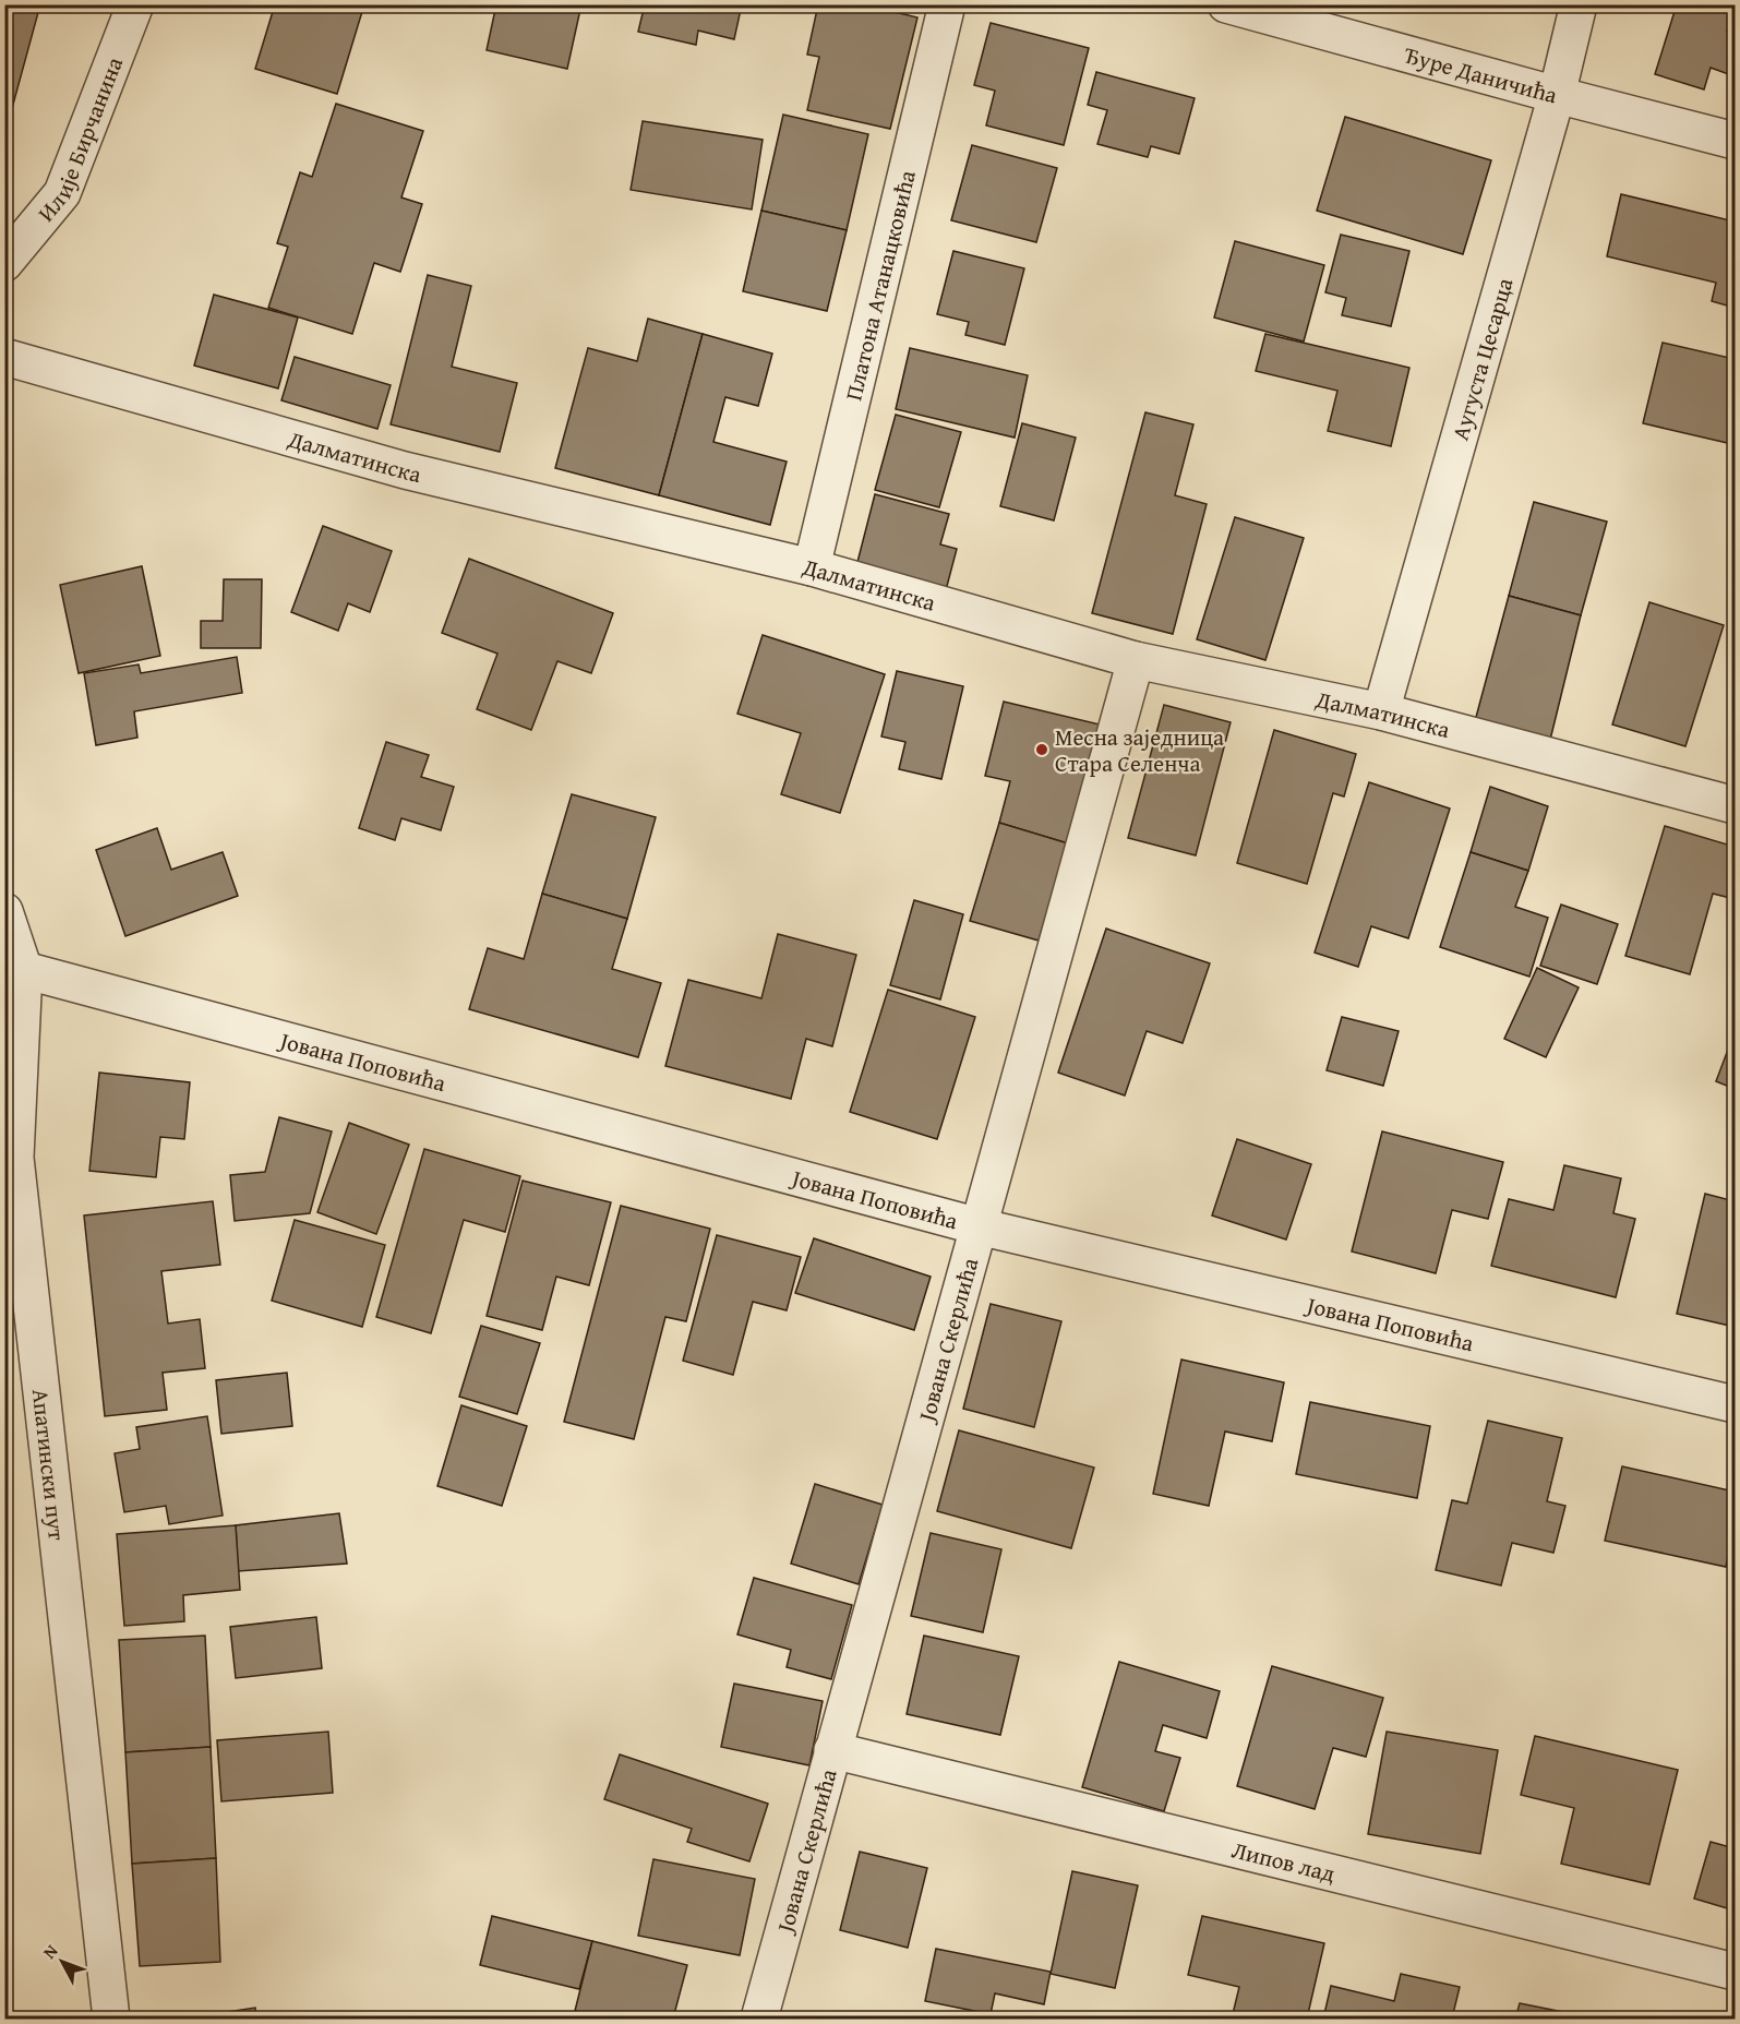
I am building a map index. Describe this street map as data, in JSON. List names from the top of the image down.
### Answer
{
  "streets": {
    "street": [
      "Ђуре Даничића",
      "Илије Бирчанина",
      "Платона Атанацковића",
      "Аугуста Цесарца",
      "Далматинска",
      "Јована Поповића",
      "Јована Скерлића",
      "Апатински пут",
      "Липов лад"
    ]
  },
  "crossings": [
    ["Ђуре Даничића", "Аугуста Цесарца"],
    ["Платона Атанацковића", "Далматинска"],
    ["Аугуста Цесарца", "Далматинска"],
    ["Далматинска", "Јована Скерлића"],
    ["Јована Поповића", "Јована Скерлића"],
    ["Јована Поповића", "Апатински пут"],
    ["Јована Скерлића", "Липов лад"]
  ],
  "places": ["Месна заједница Стара Селенча"],
  "north": "top left"
}
